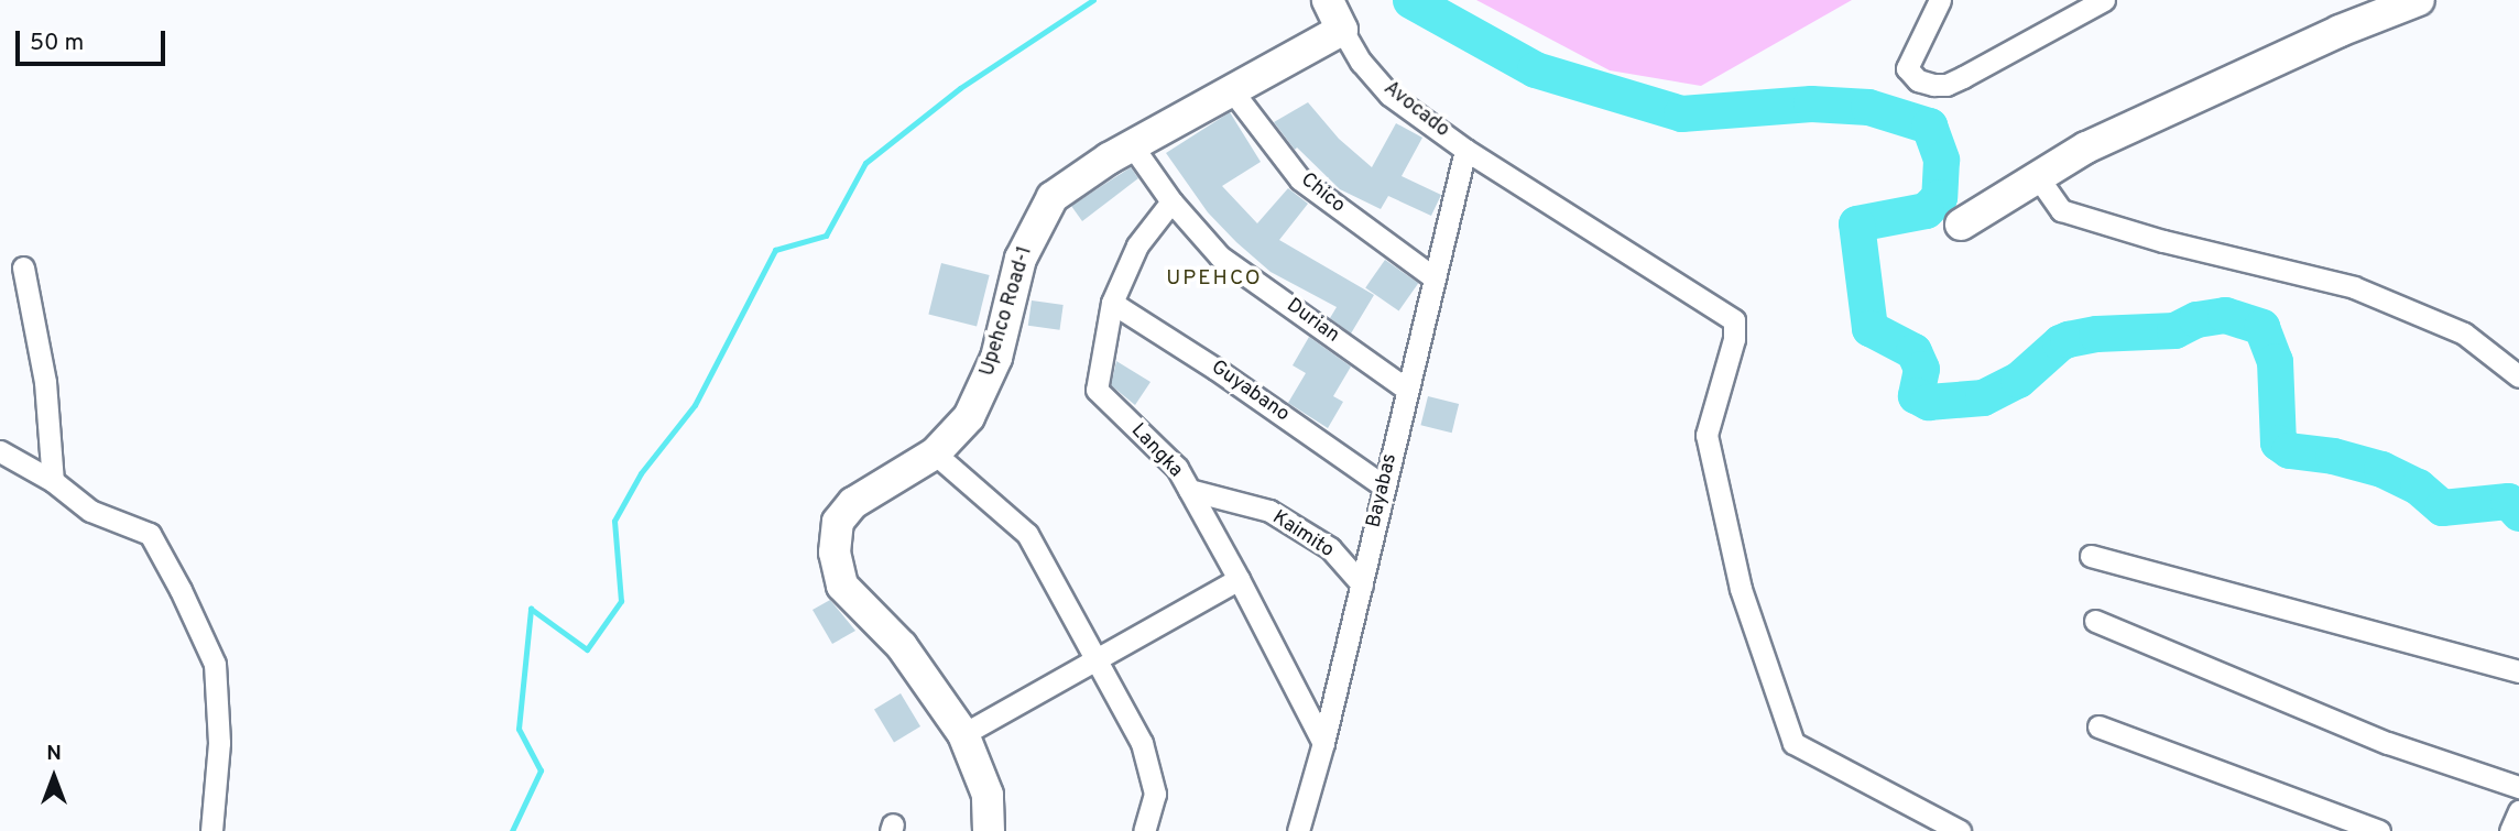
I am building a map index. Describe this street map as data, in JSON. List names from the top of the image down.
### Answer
{
  "streets": {
    "street": [
      "Avocado",
      "Chico",
      "Upehco Road-1",
      "Durian",
      "Guyabano",
      "Langka",
      "Bayabas",
      "Kaimito"
    ]
  },
  "crossings": [
    ["Avocado", "Upehco Road-1"],
    ["Avocado", "Bayabas"],
    ["Chico", "Upehco Road-1"],
    ["Chico", "Bayabas"],
    ["Upehco Road-1", "Durian"],
    ["Durian", "Langka"],
    ["Durian", "Bayabas"],
    ["Guyabano", "Langka"],
    ["Guyabano", "Bayabas"],
    ["Langka", "Bayabas"],
    ["Langka", "Kaimito"],
    ["Bayabas", "Kaimito"]
  ],
  "districts": ["UPEHCO"],
  "scale_bar": "50 m",
  "north": "top"
}
